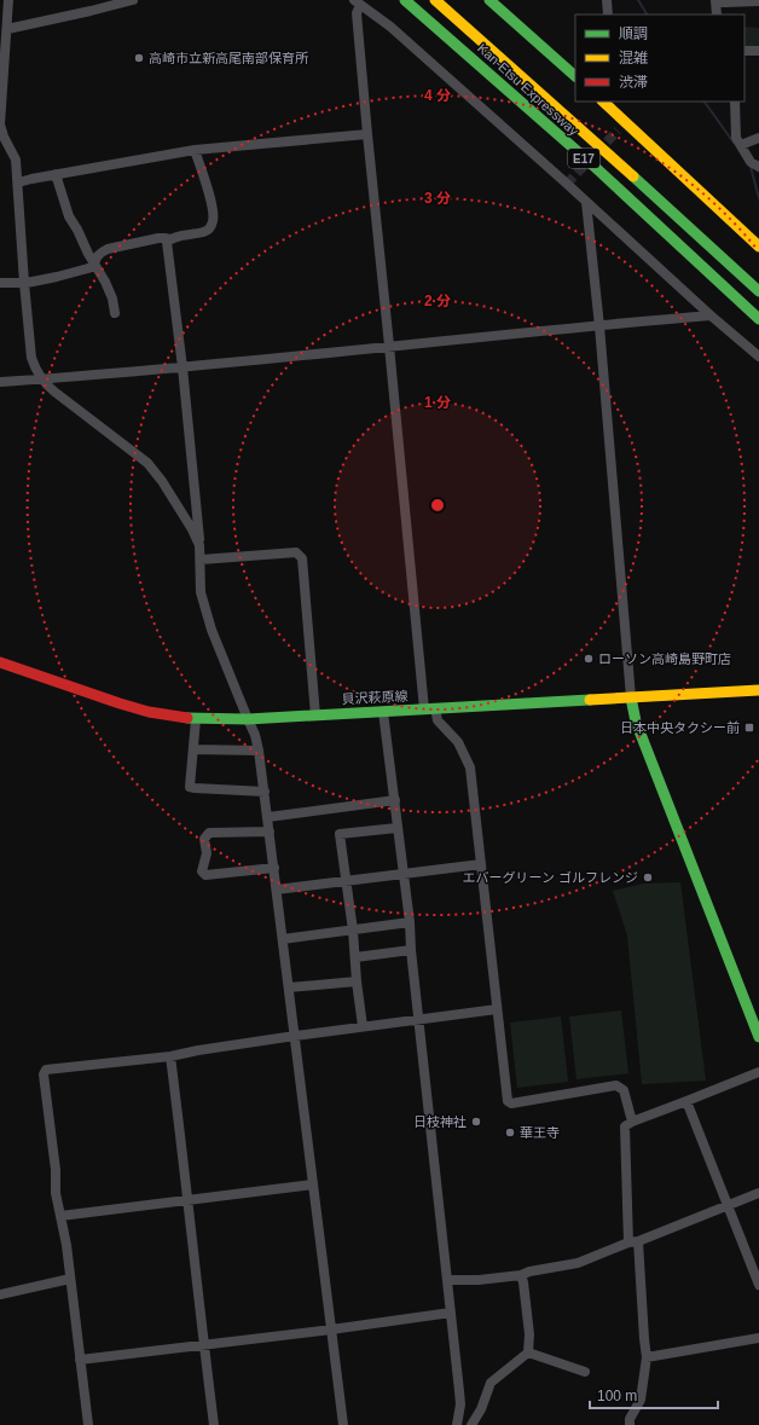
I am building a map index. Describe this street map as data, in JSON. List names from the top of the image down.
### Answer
{
  "streets": {
    "main road": ["Kan-Etsu Expressway", "E17", "貝沢萩原線"]
  },
  "places": {
    "other": [
      "高崎市立新高尾南部保育所",
      "ローソン高崎島野町店",
      "エバーグリーン ゴルフレンジ",
      "日枝神社",
      "華王寺"
    ],
    "transit": ["日本中央タクシー前"]
  },
  "legend": ["順調", "混雑", "渋滞"],
  "scale_bar": "100 m",
  "rings": [
    "4 分",
    "3 分",
    "2 分",
    "1 分"
  ]
}
